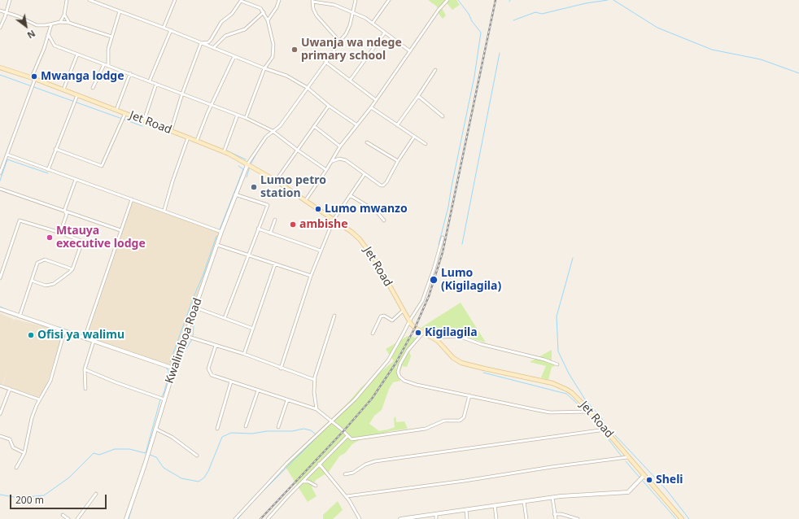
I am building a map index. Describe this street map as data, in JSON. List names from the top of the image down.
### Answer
{
  "streets": {
    "main road": ["Jet Road"],
    "street": ["Kwalimboa Road"]
  },
  "crossings": [
    ["Jet Road", "Kwalimboa Road"]
  ],
  "places": [
    "Uwanja wa ndege primary school",
    "Mwanga lodge",
    "Lumo petro station",
    "Lumo mwanzo",
    "ambishe",
    "Mtauya executive lodge",
    "Lumo (Kigilagila)",
    "Kigilagila",
    "Ofisi ya walimu",
    "Sheli"
  ],
  "scale_bar": "200 m",
  "north": "bottom right"
}
